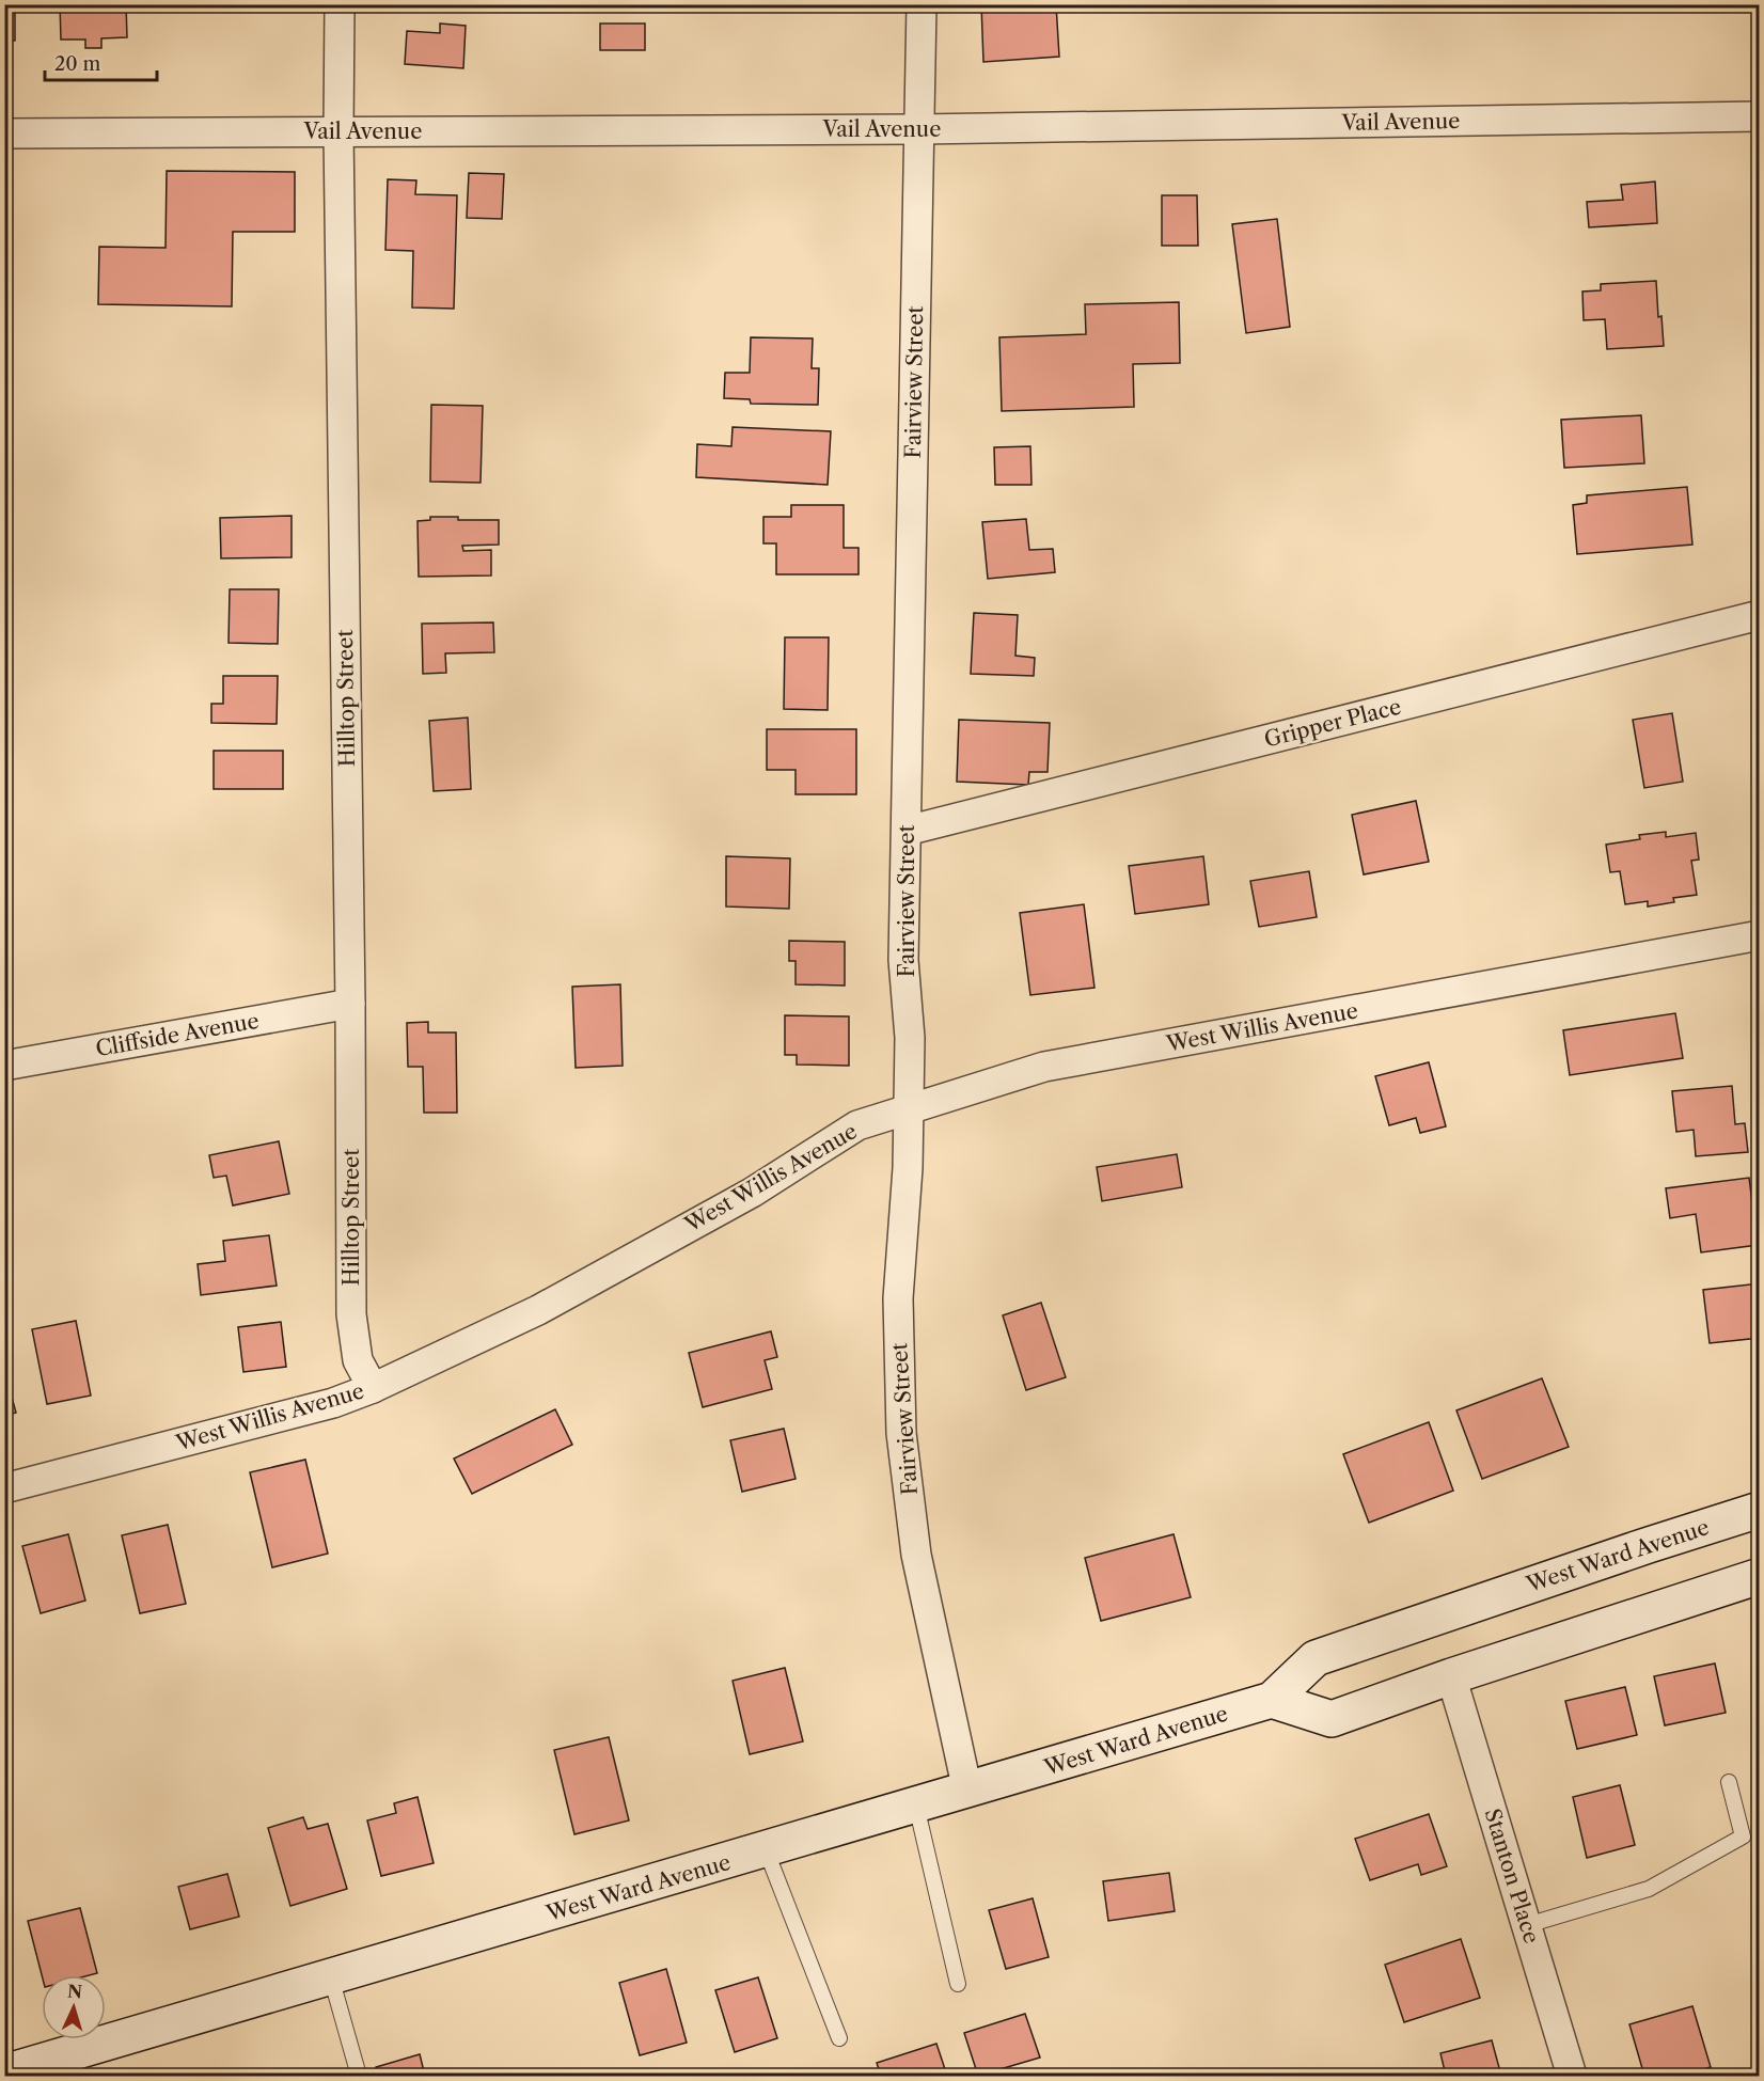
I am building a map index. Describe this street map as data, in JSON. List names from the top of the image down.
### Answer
{
  "streets": {
    "street": [
      "Vail Avenue",
      "Fairview Street",
      "Hilltop Street",
      "Gripper Place",
      "West Willis Avenue",
      "Cliffside Avenue",
      "West Ward Avenue",
      "Stanton Place"
    ]
  },
  "crossings": [
    ["Vail Avenue", "Fairview Street"],
    ["Vail Avenue", "Hilltop Street"],
    ["Fairview Street", "Gripper Place"],
    ["Fairview Street", "West Willis Avenue"],
    ["Fairview Street", "West Ward Avenue"],
    ["Hilltop Street", "West Willis Avenue"],
    ["Hilltop Street", "Cliffside Avenue"]
  ],
  "scale_bar": "20 m",
  "north": "top"
}
